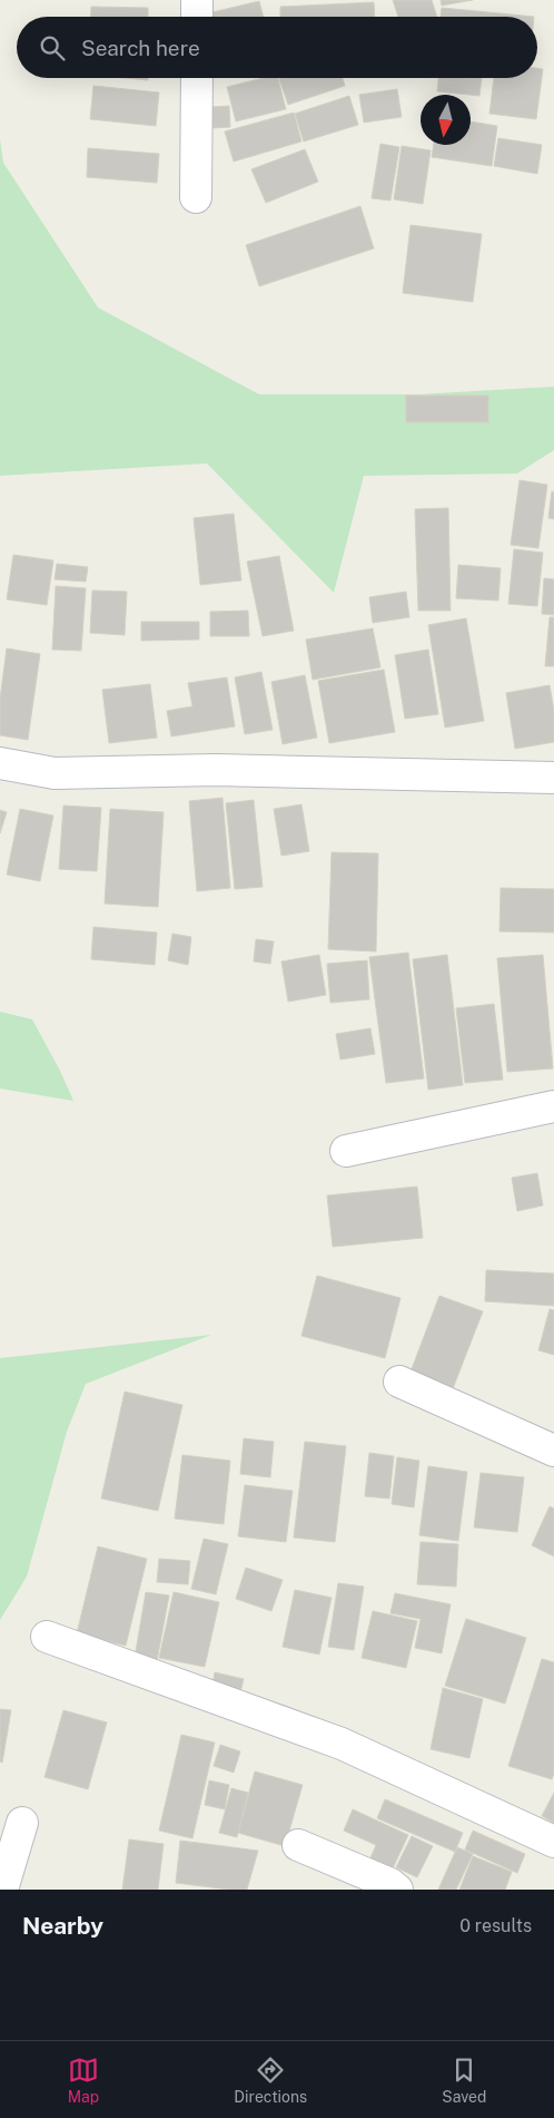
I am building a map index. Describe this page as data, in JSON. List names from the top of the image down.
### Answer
{
  "north": "bottom",
  "page": {
    "search": "Search here",
    "heading": ["Nearby", "0 results"],
    "nav": ["Map", "Directions", "Saved"]
  }
}
